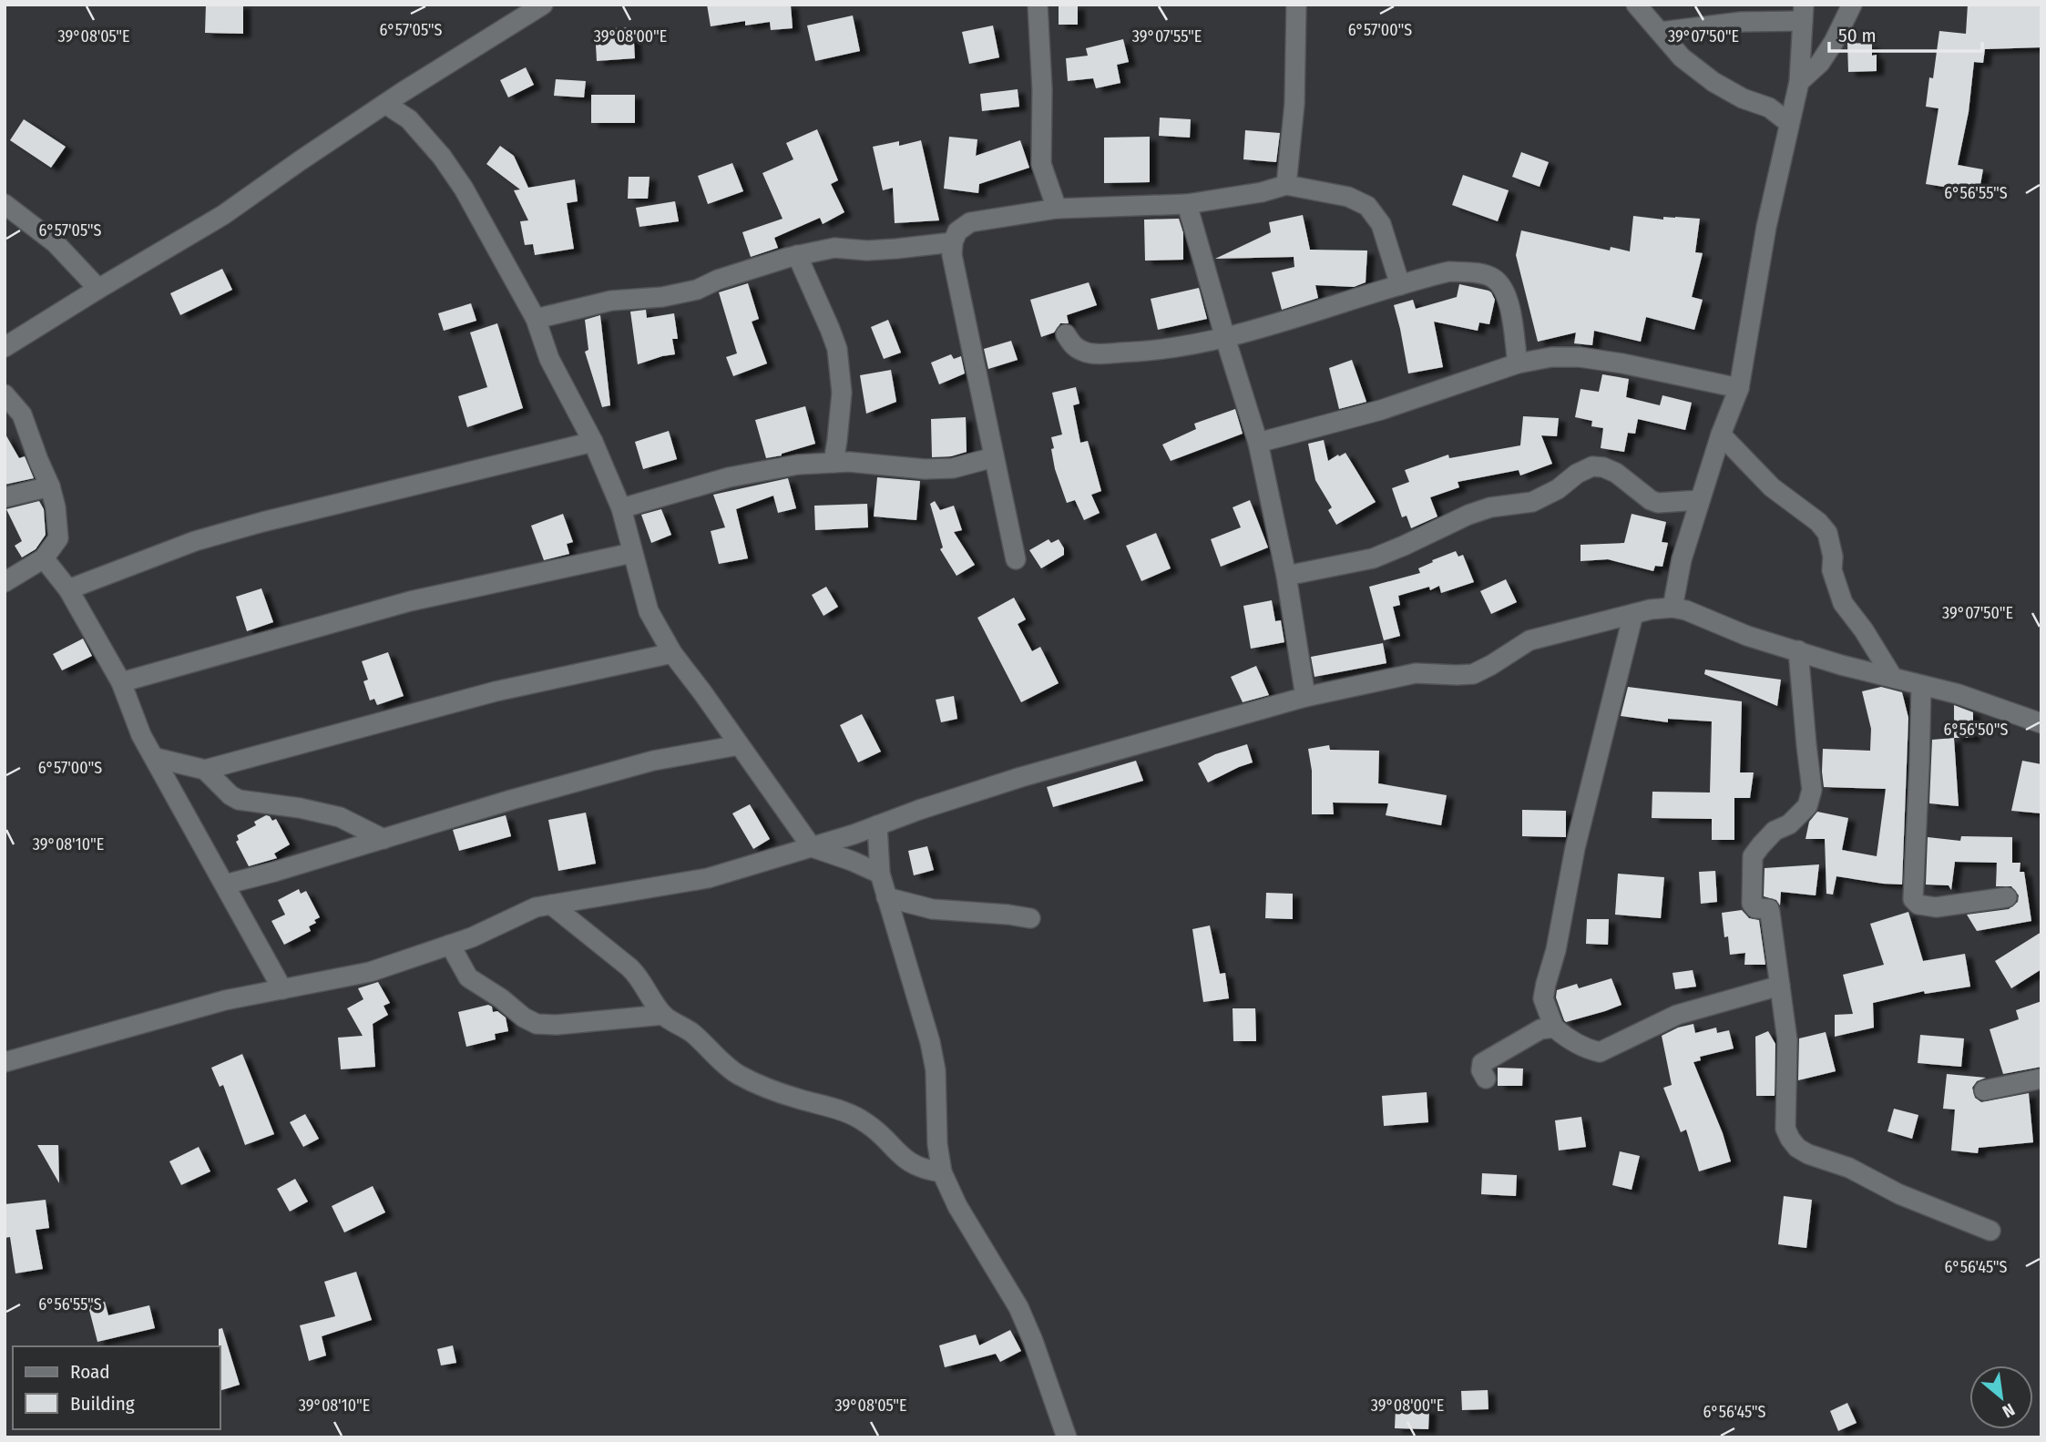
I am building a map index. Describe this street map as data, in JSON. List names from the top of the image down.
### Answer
{
  "legend": ["Road", "Building"],
  "scale_bar": "50 m",
  "north": "bottom right",
  "coordinates": [
    "6°57'00\"S",
    "6°57'05\"S",
    "39°08'05\"E",
    "39°08'00\"E",
    "39°07'55\"E",
    "39°07'50\"E",
    "6°56'55\"S",
    "6°56'50\"S",
    "39°08'10\"E",
    "6°56'45\"S"
  ]
}
